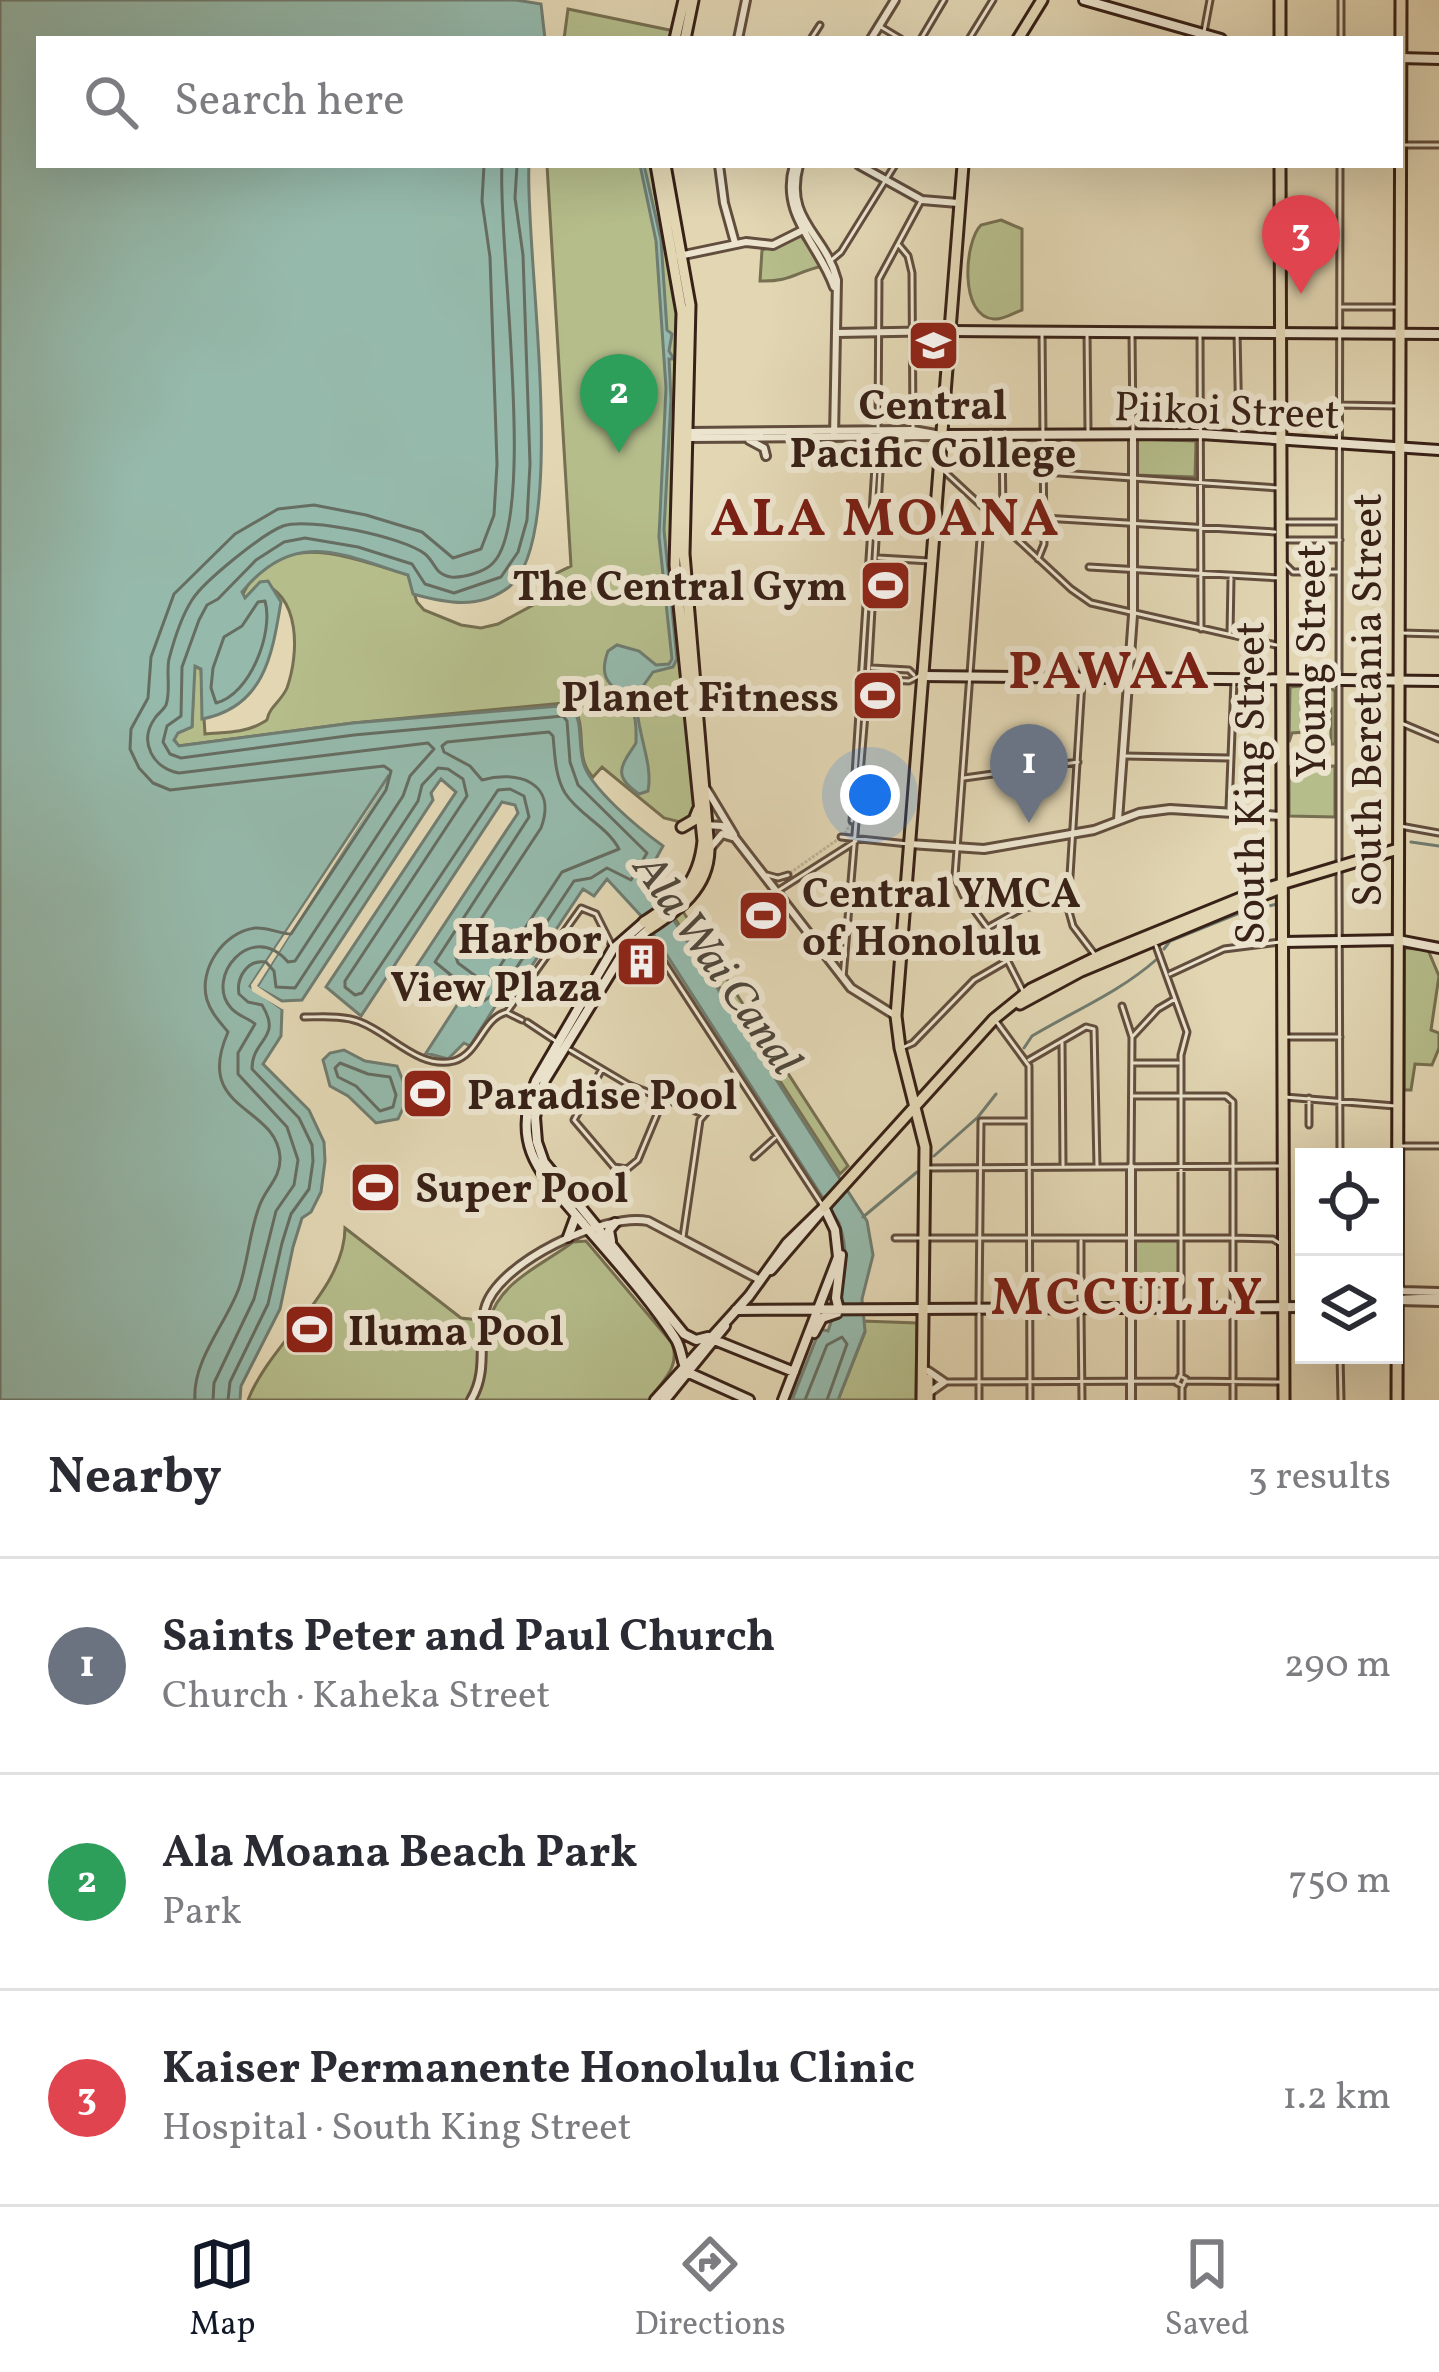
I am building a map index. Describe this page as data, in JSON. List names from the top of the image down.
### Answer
{
  "streets": {
    "main road": ["Piikoi Street", "South Beretania Street", "South King Street"],
    "street": ["Young Street"]
  },
  "crossings": [
    ["Piikoi Street", "Young Street"],
    ["Piikoi Street", "South Beretania Street"],
    ["Piikoi Street", "South King Street"]
  ],
  "districts": ["ALA MOANA", "PAWAA", "MCCULLY"],
  "water": ["Ala Wai Canal"],
  "places": {
    "school or university": ["Central Pacific College"],
    "sports": [
      "The Central Gym",
      "Planet Fitness",
      "Central YMCA of Honolulu",
      "Paradise Pool",
      "Super Pool",
      "Iluma Pool"
    ],
    "building": ["Harbor View Plaza"]
  },
  "page": {
    "search": "Search here",
    "pins": ["3", "2", "1"],
    "heading": ["Nearby", "3 results"],
    "list": [
      {
        "mark": "1",
        "name": "Saints Peter and Paul Church",
        "note": "Church · Kaheka Street",
        "value": "290 m"
      },
      {
        "mark": "2",
        "name": "Ala Moana Beach Park",
        "note": "Park",
        "value": "750 m"
      },
      {
        "mark": "3",
        "name": "Kaiser Permanente Honolulu Clinic",
        "note": "Hospital · South King Street",
        "value": "1.2 km"
      }
    ],
    "nav": ["Map", "Directions", "Saved"]
  }
}
